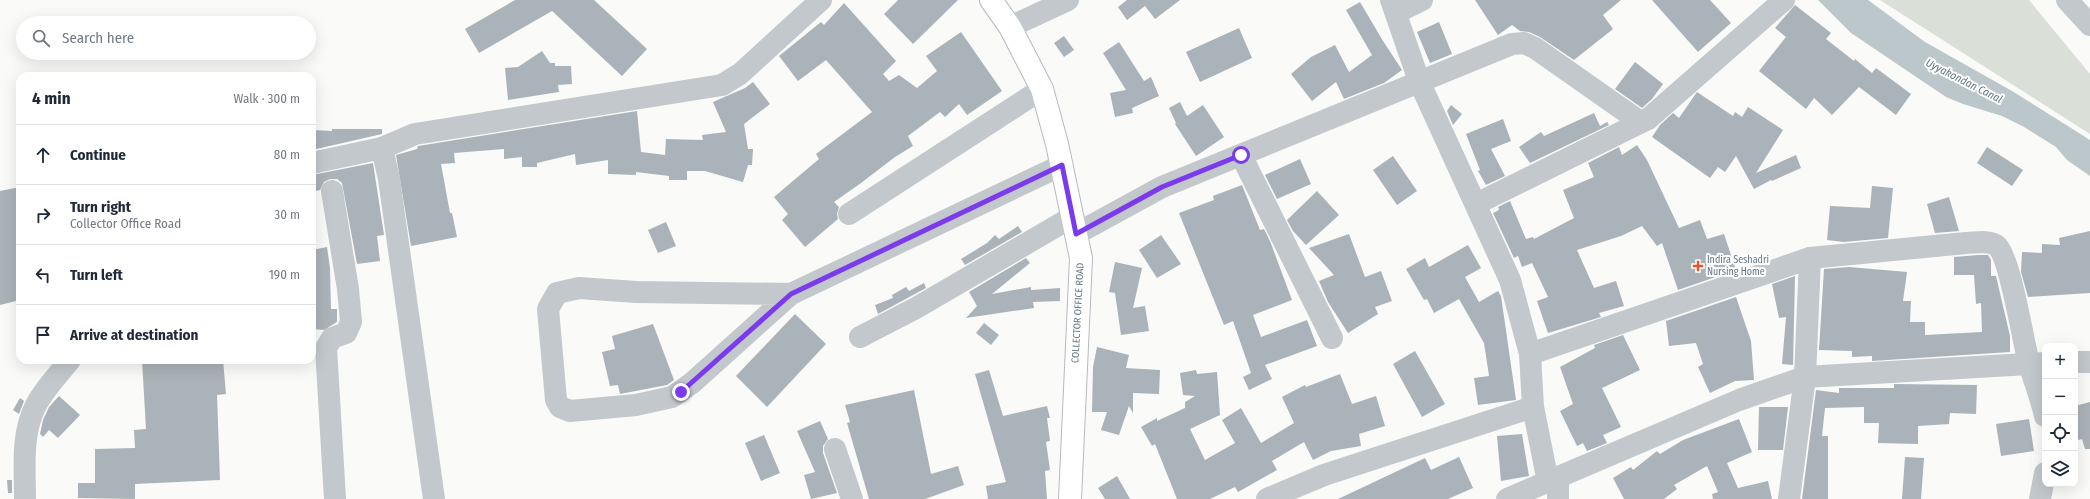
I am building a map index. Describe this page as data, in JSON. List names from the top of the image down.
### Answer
{
  "streets": {
    "main road": ["COLLECTOR OFFICE ROAD"]
  },
  "water": ["Uyyakondan Canal"],
  "places": {
    "health": ["Indira Seshadri Nursing Home"]
  },
  "page": {
    "search": "Search here",
    "heading": ["4 min", "Walk · 300 m"],
    "list": [
      ["Continue", "80 m"],
      ["Turn right", "Collector Office Road", "30 m"],
      ["Turn left", "190 m"],
      "Arrive at destination"
    ],
    "map_buttons": ["+", "−"]
  }
}
